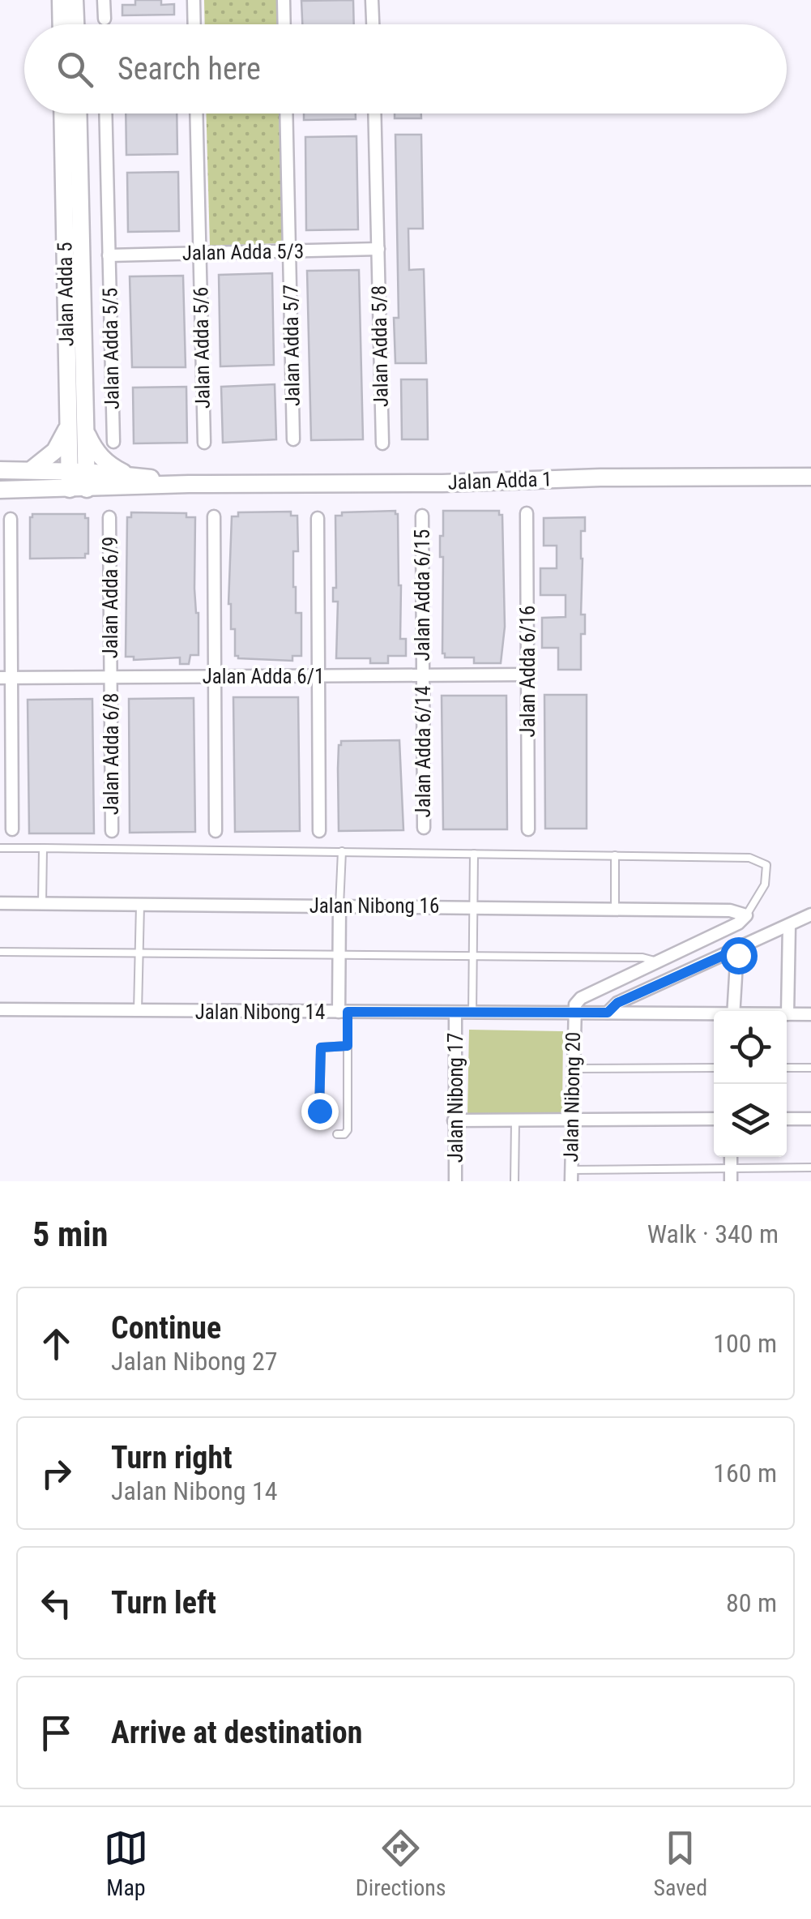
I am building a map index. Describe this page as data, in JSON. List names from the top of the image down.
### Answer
{
  "streets": {
    "street": [
      "Jalan Adda 5/3",
      "Jalan Adda 5",
      "Jalan Adda 5/7",
      "Jalan Adda 5/8",
      "Jalan Adda 5/6",
      "Jalan Adda 5/5",
      "Jalan Adda 1",
      "Jalan Adda 6/15",
      "Jalan Adda 6/9",
      "Jalan Adda 6/16",
      "Jalan Adda 6/1",
      "Jalan Adda 6/14",
      "Jalan Adda 6/8",
      "Jalan Nibong 16",
      "Jalan Nibong 14",
      "Jalan Nibong 20",
      "Jalan Nibong 17"
    ]
  },
  "crossings": [
    ["Jalan Adda 5/3", "Jalan Adda 5/7"],
    ["Jalan Adda 5/3", "Jalan Adda 5/8"],
    ["Jalan Adda 5/3", "Jalan Adda 5/6"],
    ["Jalan Adda 5/3", "Jalan Adda 5/5"],
    ["Jalan Adda 5", "Jalan Adda 1"],
    ["Jalan Adda 6/15", "Jalan Adda 6/1"],
    ["Jalan Adda 6/15", "Jalan Adda 6/14"],
    ["Jalan Adda 6/9", "Jalan Adda 6/1"],
    ["Jalan Adda 6/9", "Jalan Adda 6/8"],
    ["Jalan Adda 6/16", "Jalan Adda 6/1"],
    ["Jalan Adda 6/1", "Jalan Adda 6/14"],
    ["Jalan Adda 6/1", "Jalan Adda 6/8"],
    ["Jalan Nibong 14", "Jalan Nibong 20"],
    ["Jalan Nibong 14", "Jalan Nibong 17"]
  ],
  "page": {
    "search": "Search here",
    "heading": ["5 min", "Walk · 340 m"],
    "list": [
      ["Continue", "Jalan Nibong 27", "100 m"],
      ["Turn right", "Jalan Nibong 14", "160 m"],
      ["Turn left", "80 m"],
      "Arrive at destination"
    ],
    "nav": ["Map", "Directions", "Saved"]
  }
}
